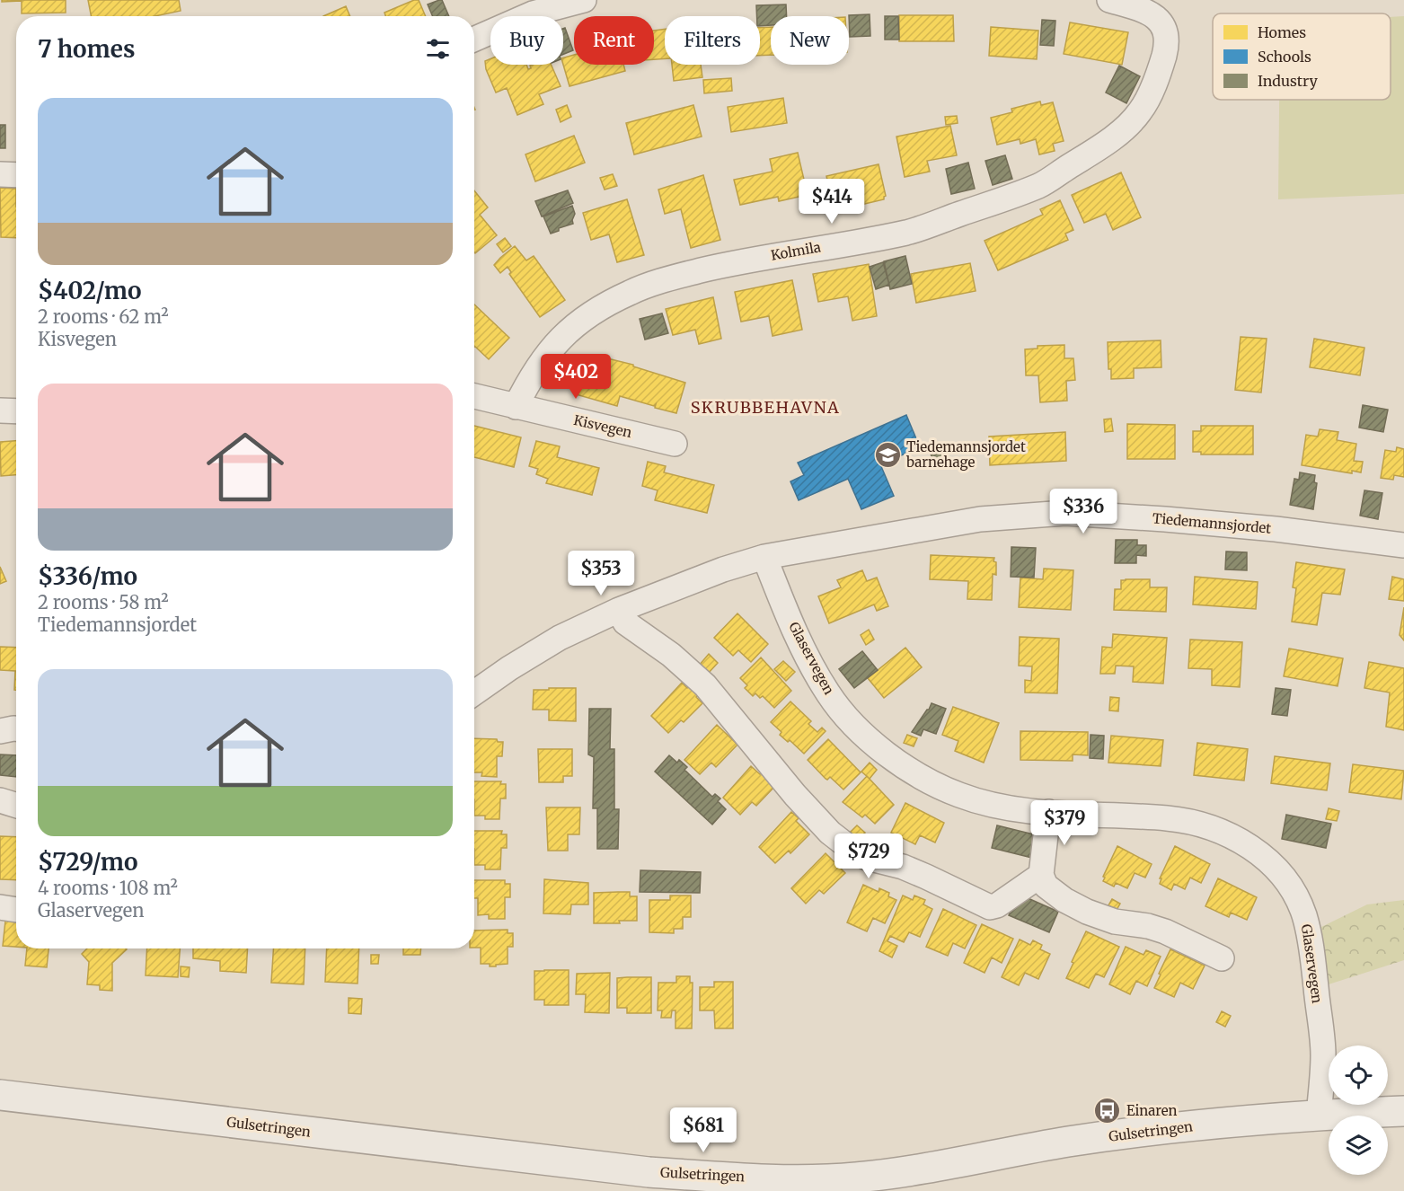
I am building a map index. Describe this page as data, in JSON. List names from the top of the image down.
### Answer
{
  "streets": {
    "street": [
      "Kolmila",
      "Kisvegen",
      "Tiedemannsjordet",
      "Glaservegen",
      "Gulsetringen"
    ]
  },
  "crossings": [
    ["Kolmila", "Kisvegen"],
    ["Tiedemannsjordet", "Glaservegen"],
    ["Glaservegen", "Gulsetringen"]
  ],
  "districts": ["SKRUBBEHAVNA"],
  "places": {
    "school or university": ["Tiedemannsjordet barnehage"],
    "bus stop": ["Einaren"]
  },
  "legend": ["Homes", "Schools", "Industry"],
  "page": {
    "chip": [
      "Buy",
      "Rent",
      "Filters",
      "New"
    ],
    "heading": "7 homes",
    "list": [
      {
        "name": "$402/mo",
        "note": "2 rooms · 62 m² · Kisvegen"
      },
      {
        "name": "$336/mo",
        "note": "2 rooms · 58 m² · Tiedemannsjordet"
      },
      {
        "name": "$729/mo",
        "note": "4 rooms · 108 m² · Glaservegen"
      }
    ],
    "price": [
      "$414",
      "$402",
      "$336",
      "$353",
      "$379",
      "$729",
      "$681"
    ]
  }
}
